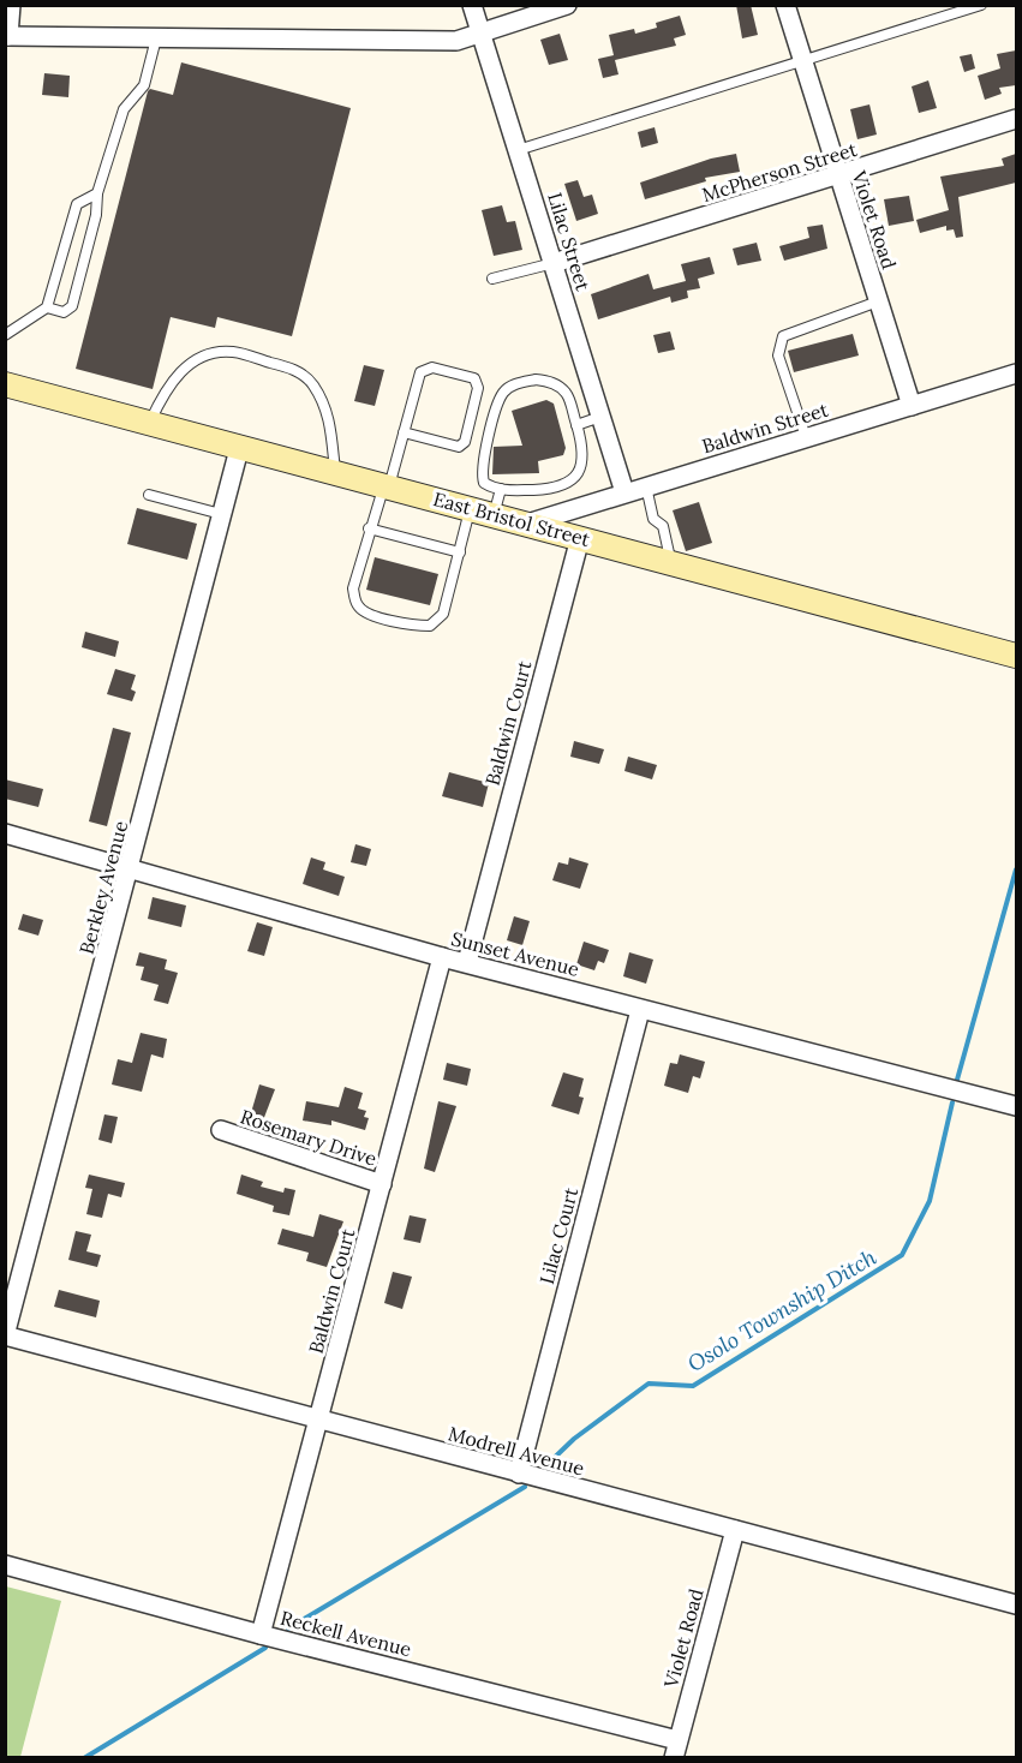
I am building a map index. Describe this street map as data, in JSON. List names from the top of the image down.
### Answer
{
  "streets": {
    "main road": ["East Bristol Street"],
    "street": [
      "McPherson Street",
      "Violet Road",
      "Lilac Street",
      "Baldwin Street",
      "Baldwin Court",
      "Berkley Avenue",
      "Sunset Avenue",
      "Rosemary Drive",
      "Lilac Court",
      "Modrell Avenue",
      "Reckell Avenue"
    ]
  },
  "crossings": [
    ["McPherson Street", "Violet Road"],
    ["McPherson Street", "Lilac Street"],
    ["Violet Road", "Baldwin Street"],
    ["Violet Road", "Modrell Avenue"],
    ["Violet Road", "Reckell Avenue"],
    ["Lilac Street", "Baldwin Street"],
    ["Baldwin Street", "East Bristol Street"],
    ["East Bristol Street", "Baldwin Court"],
    ["East Bristol Street", "Berkley Avenue"],
    ["Baldwin Court", "Sunset Avenue"],
    ["Baldwin Court", "Rosemary Drive"],
    ["Baldwin Court", "Modrell Avenue"],
    ["Baldwin Court", "Reckell Avenue"],
    ["Berkley Avenue", "Sunset Avenue"],
    ["Berkley Avenue", "Modrell Avenue"],
    ["Sunset Avenue", "Lilac Court"],
    ["Lilac Court", "Modrell Avenue"]
  ],
  "water": ["Osolo Township Ditch"]
}
